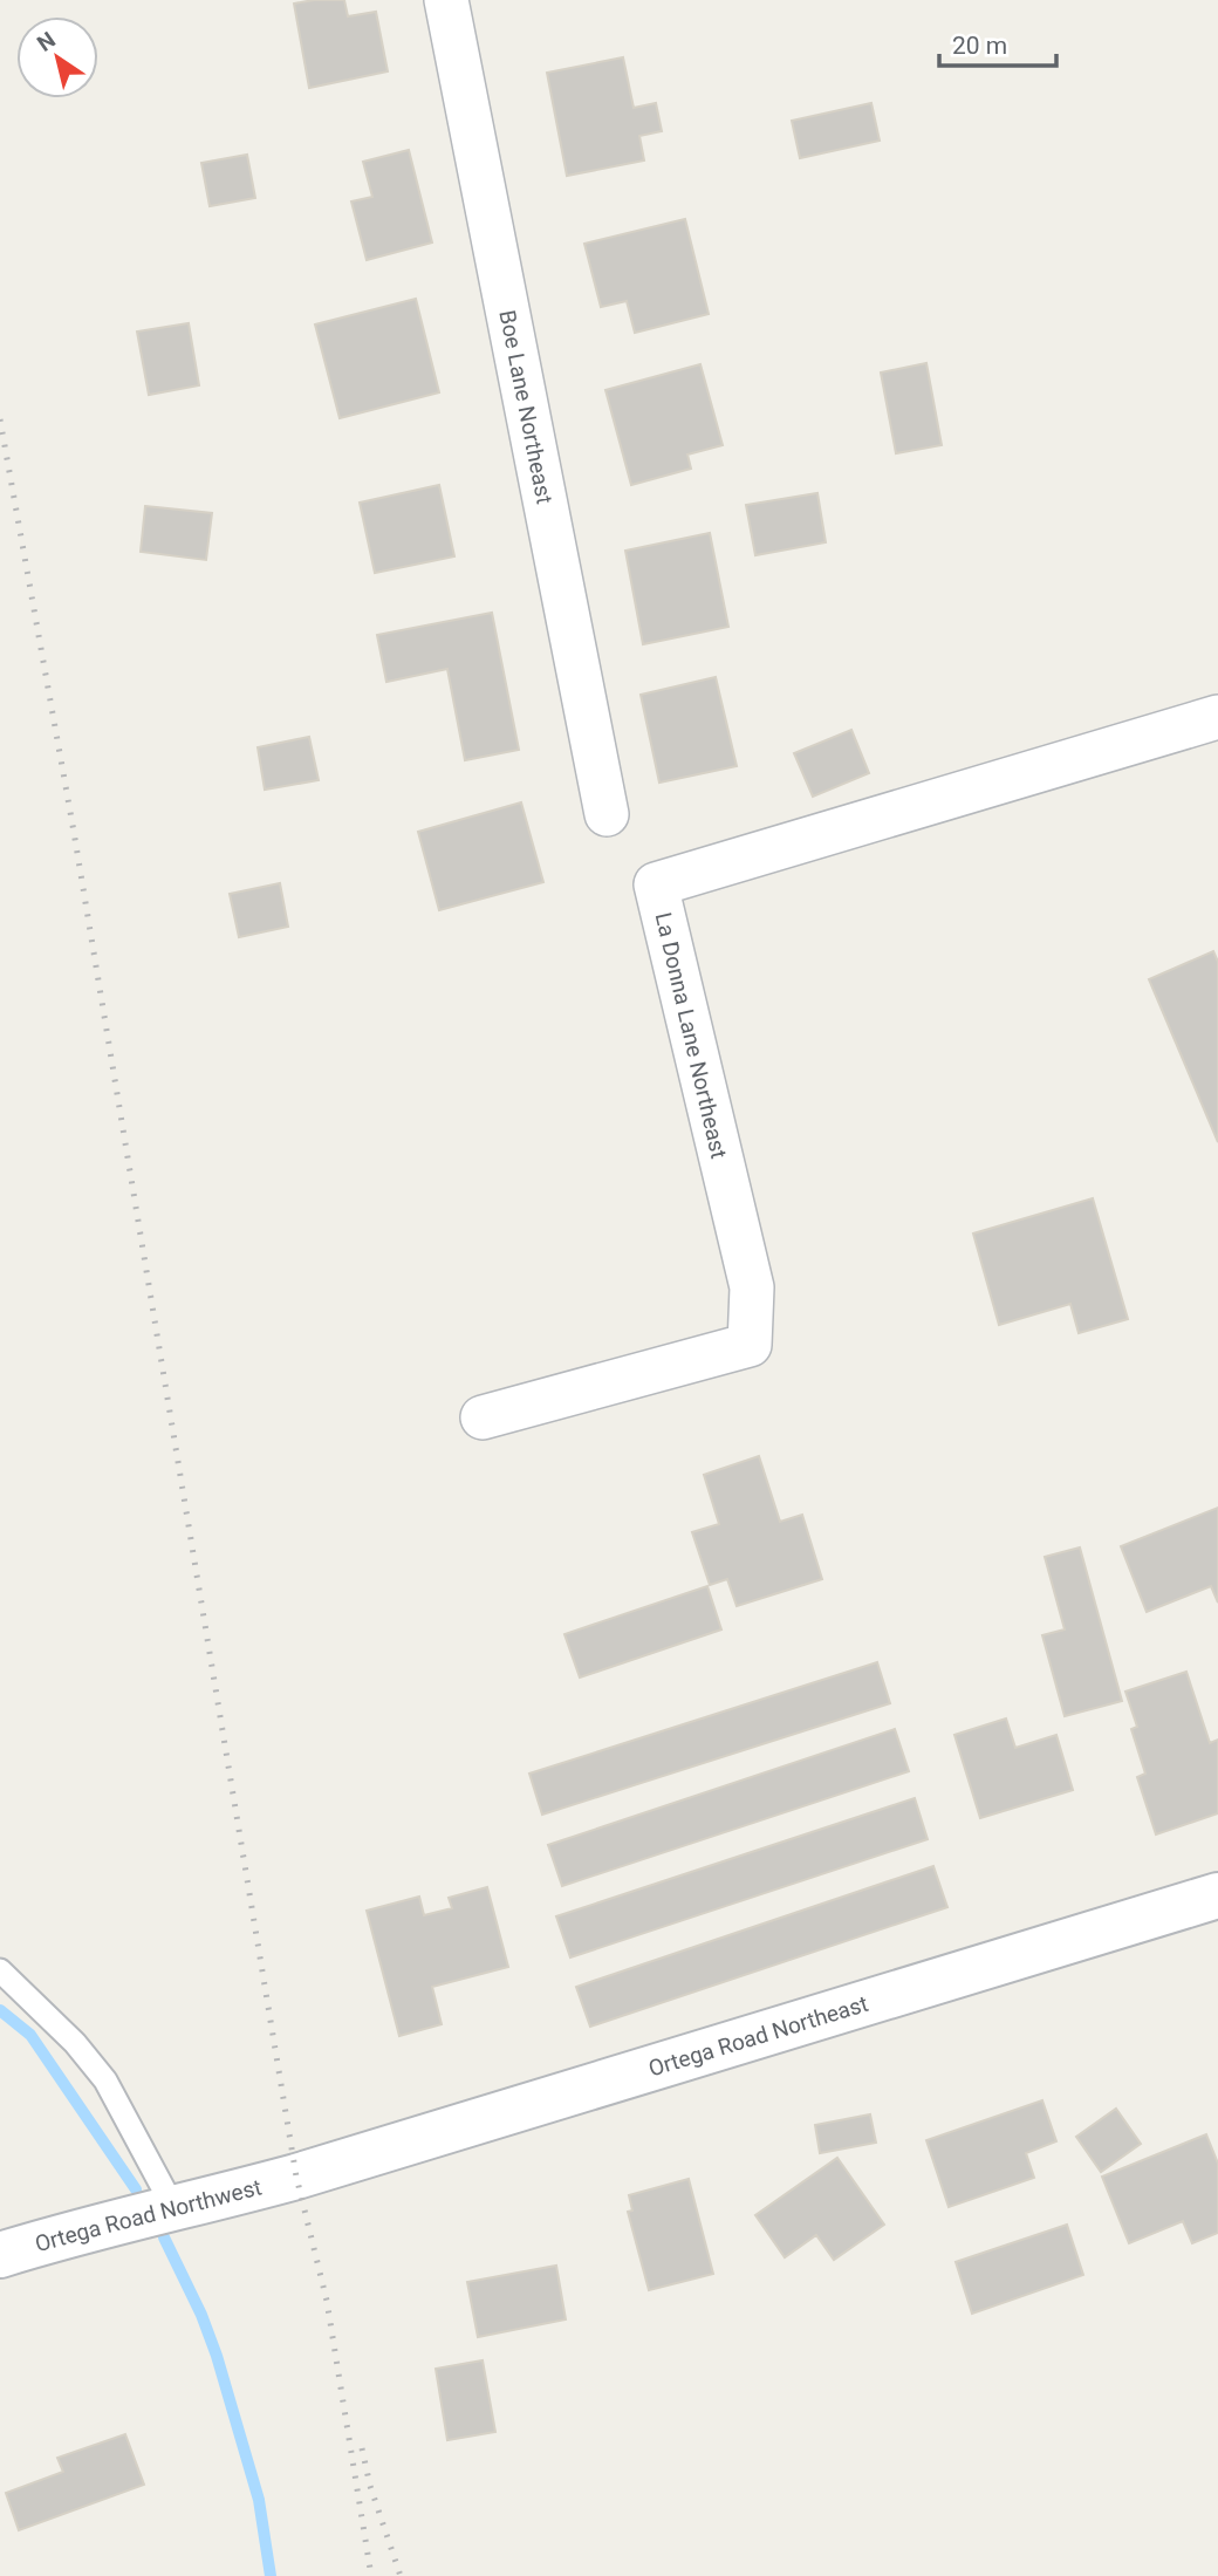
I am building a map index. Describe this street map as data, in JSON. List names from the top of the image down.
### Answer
{
  "streets": {
    "street": [
      "Boe Lane Northeast",
      "La Donna Lane Northeast",
      "Ortega Road Northeast",
      "Ortega Road Northwest"
    ]
  },
  "crossings": [
    ["Ortega Road Northeast", "Ortega Road Northwest"]
  ],
  "scale_bar": "20 m",
  "north": "top left"
}
